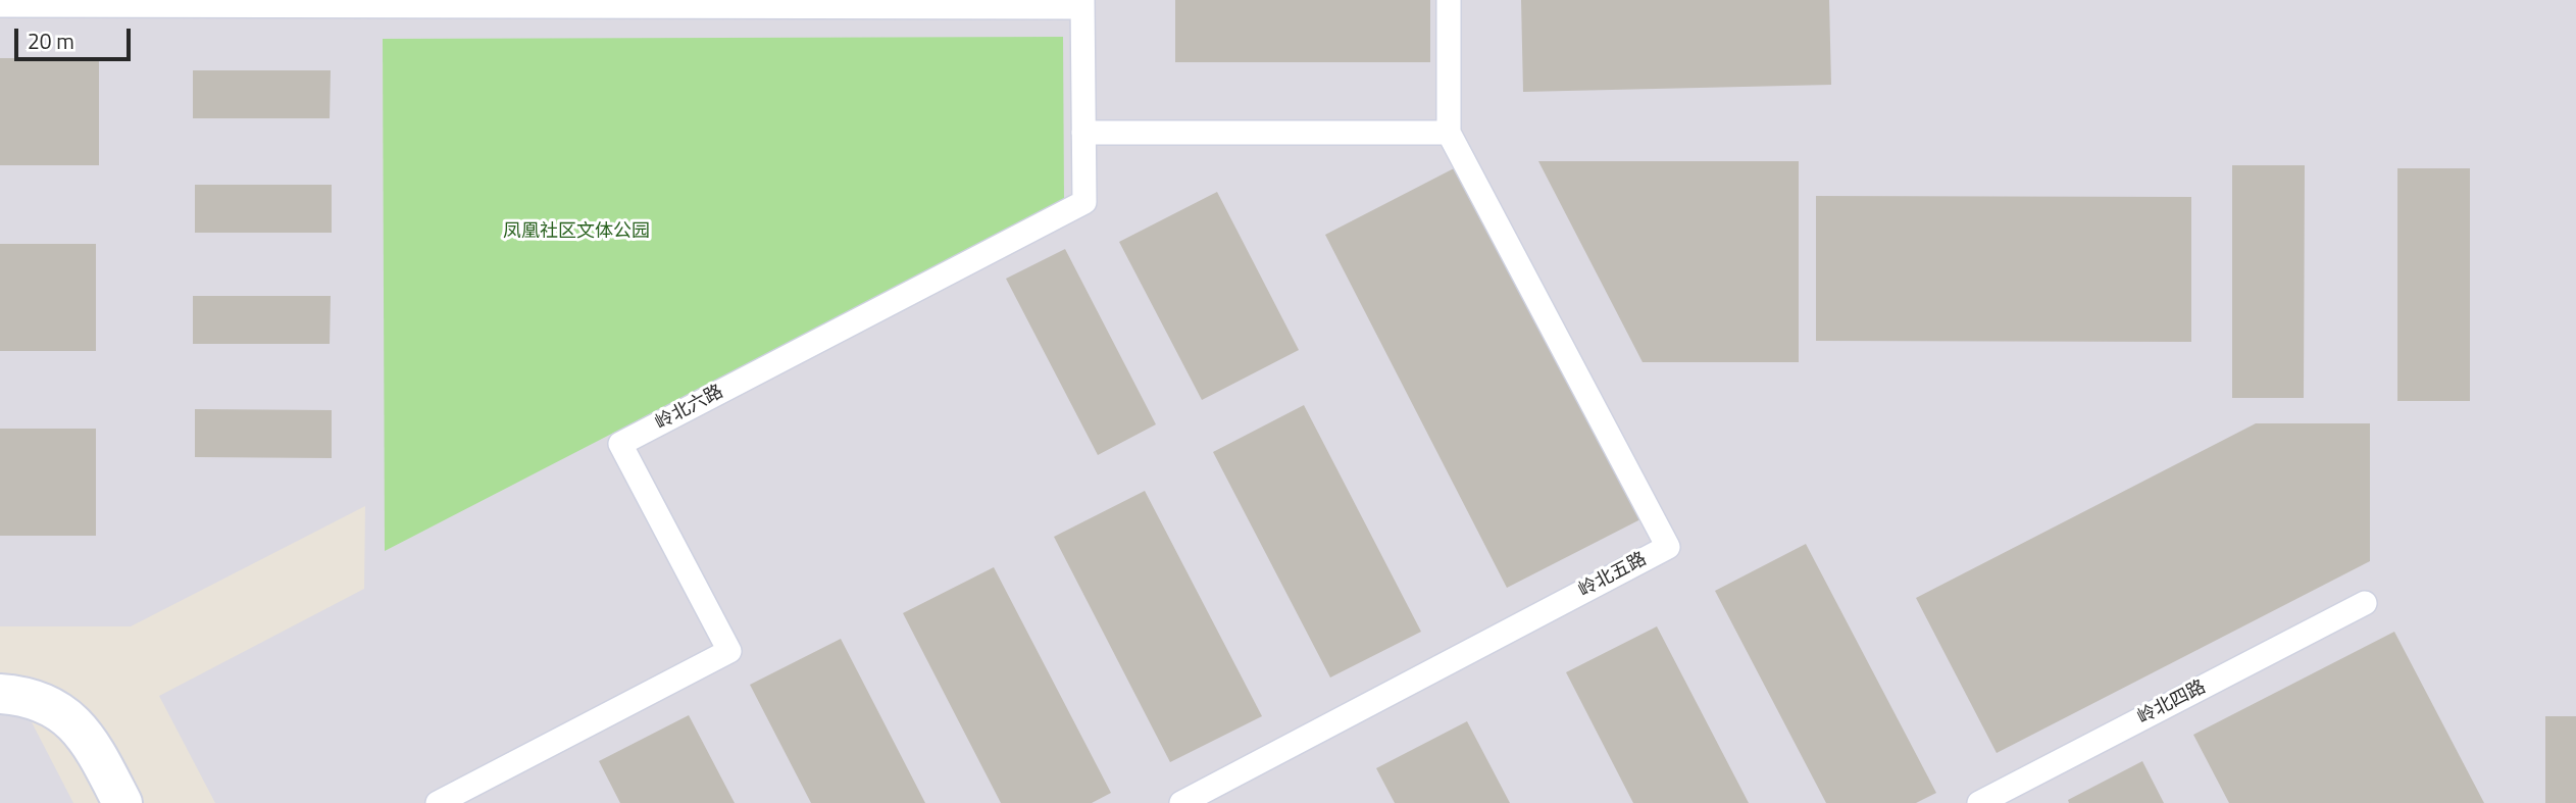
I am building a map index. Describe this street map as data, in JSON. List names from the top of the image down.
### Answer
{
  "streets": {
    "lane": ["岭北六路", "岭北五路", "岭北四路"]
  },
  "parks": ["凤凰社区文体公园"],
  "scale_bar": "20 m"
}
